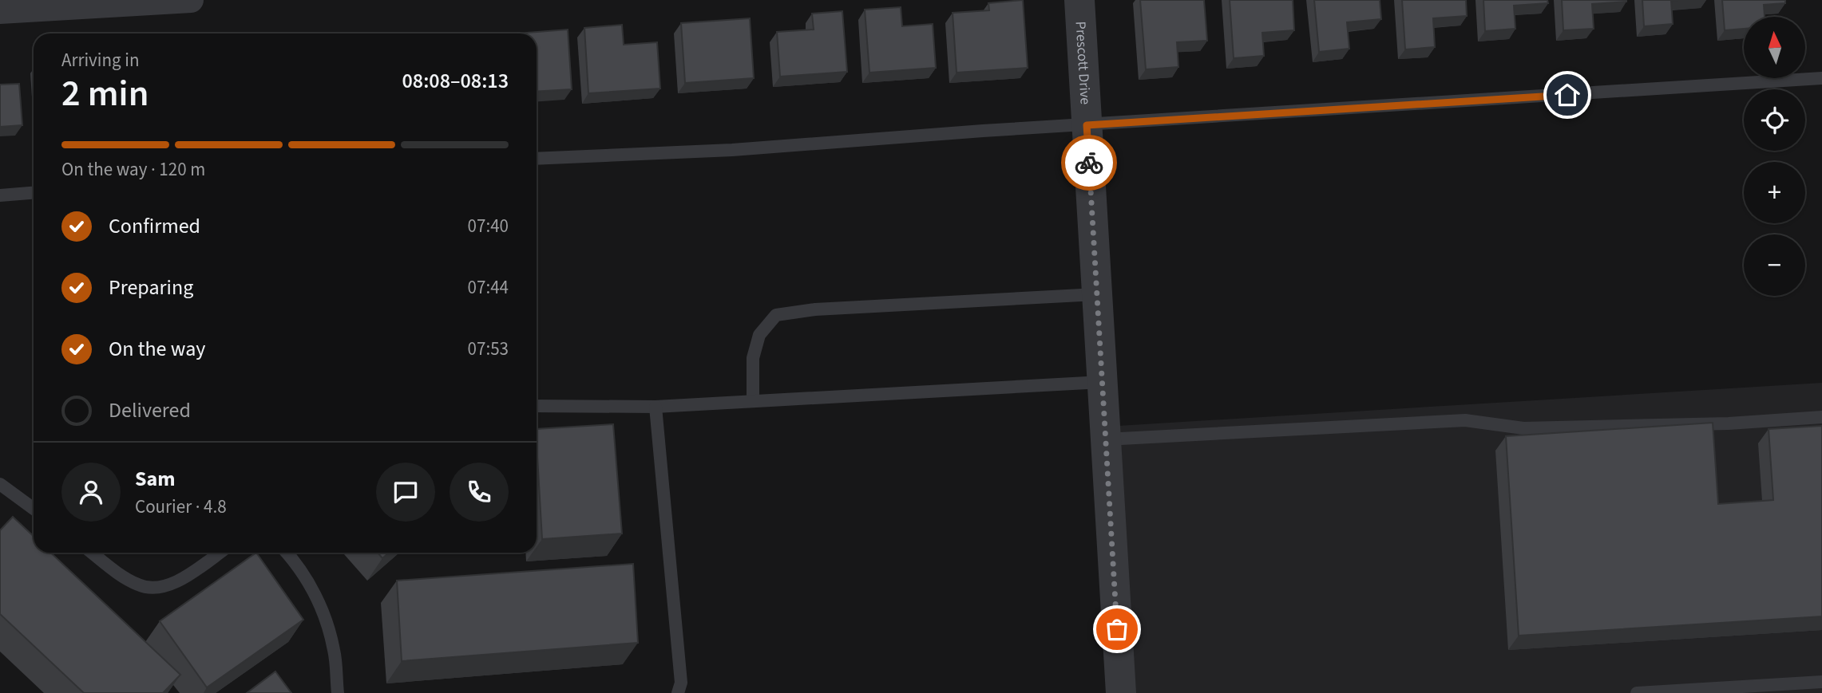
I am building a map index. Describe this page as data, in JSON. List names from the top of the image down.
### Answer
{
  "streets": {
    "street": ["Prescott Drive"]
  },
  "north": "top",
  "page": {
    "map_buttons": ["+", "−"],
    "heading": ["2 min", "Arriving in", "08:08–08:13"],
    "panel": ["Sam", "Courier · 4.8"],
    "bar": "On the way · 120 m",
    "list": [
      ["Confirmed", "07:40"],
      ["Preparing", "07:44"],
      ["On the way", "07:53"],
      "Delivered"
    ]
  }
}
